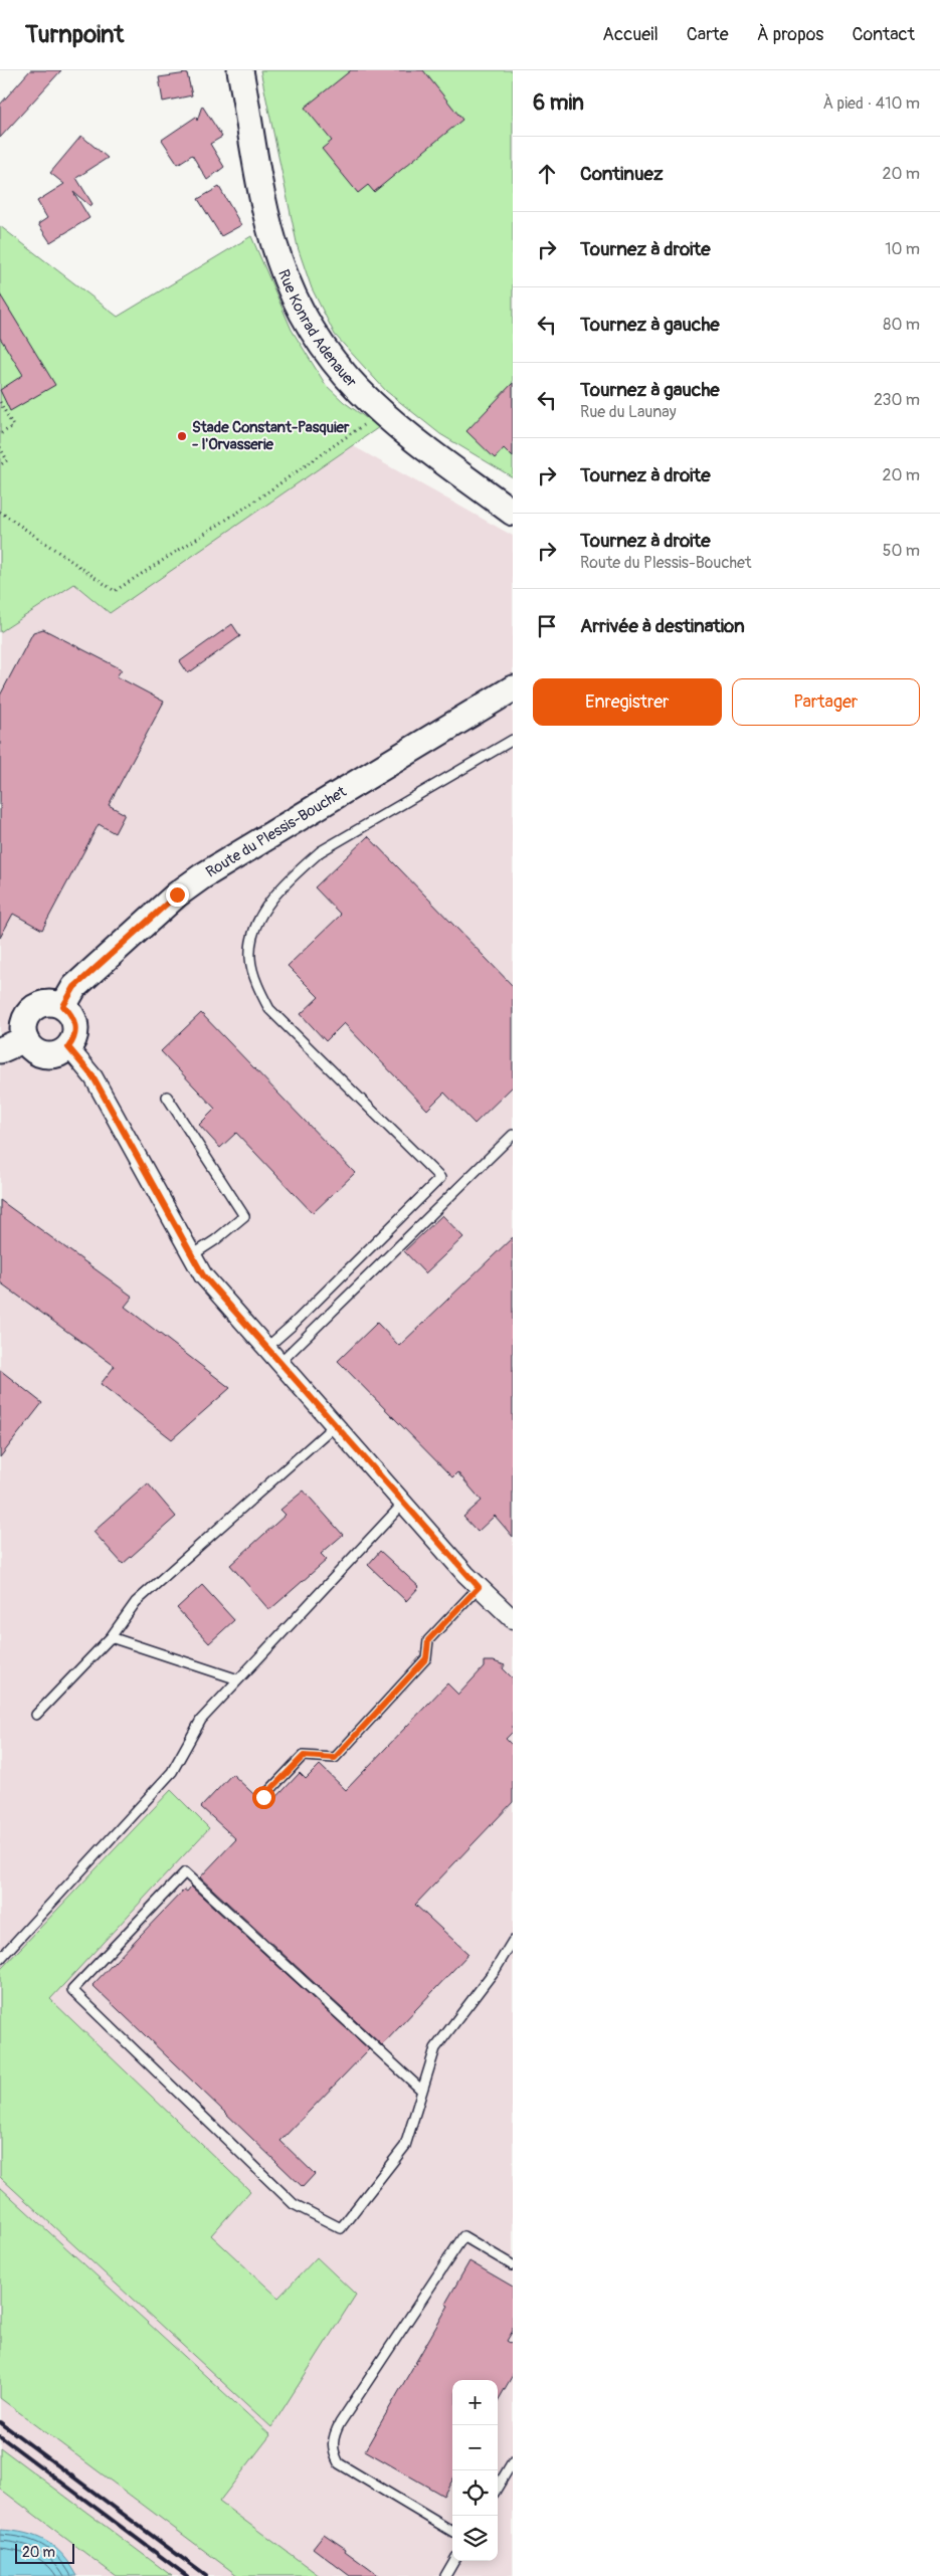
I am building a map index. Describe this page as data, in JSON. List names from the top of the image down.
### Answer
{
  "streets": {
    "street": ["Rue Konrad Adenauer", "Route du Plessis-Bouchet"]
  },
  "places": ["Stade Constant-Pasquier - l'Orvasserie"],
  "scale_bar": "20 m",
  "page": {
    "header": "Turnpoint",
    "nav": [
      "Accueil",
      "Carte",
      "À propos",
      "Contact"
    ],
    "heading": ["6 min", "À pied · 410 m"],
    "list": [
      ["Continuez", "20 m"],
      ["Tournez à droite", "10 m"],
      ["Tournez à gauche", "80 m"],
      ["Tournez à gauche", "Rue du Launay", "230 m"],
      ["Tournez à droite", "20 m"],
      ["Tournez à droite", "Route du Plessis-Bouchet", "50 m"],
      "Arrivée à destination"
    ],
    "buttons": ["Enregistrer", "Partager"],
    "map_buttons": ["+", "−"],
    "scale": "20 m"
  }
}
